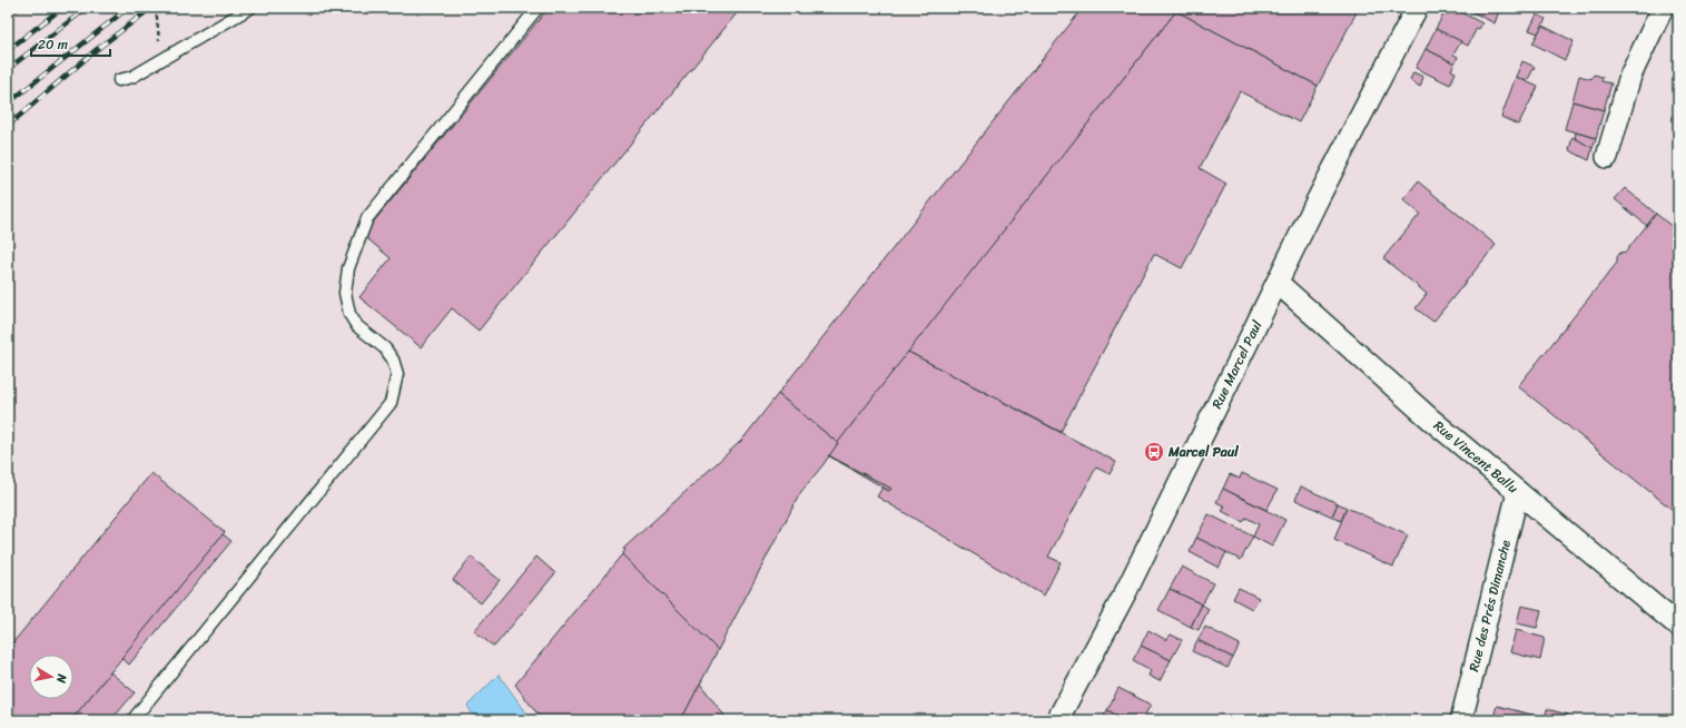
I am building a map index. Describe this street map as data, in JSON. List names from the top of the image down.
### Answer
{
  "streets": {
    "street": ["Rue Marcel Paul", "Rue Vincent Ballu", "Rue des Prés Dimanche"]
  },
  "crossings": [
    ["Rue Marcel Paul", "Rue Vincent Ballu"],
    ["Rue Vincent Ballu", "Rue des Prés Dimanche"]
  ],
  "places": {
    "bus stop": ["Marcel Paul"]
  },
  "scale_bar": "20 m",
  "north": "right"
}
